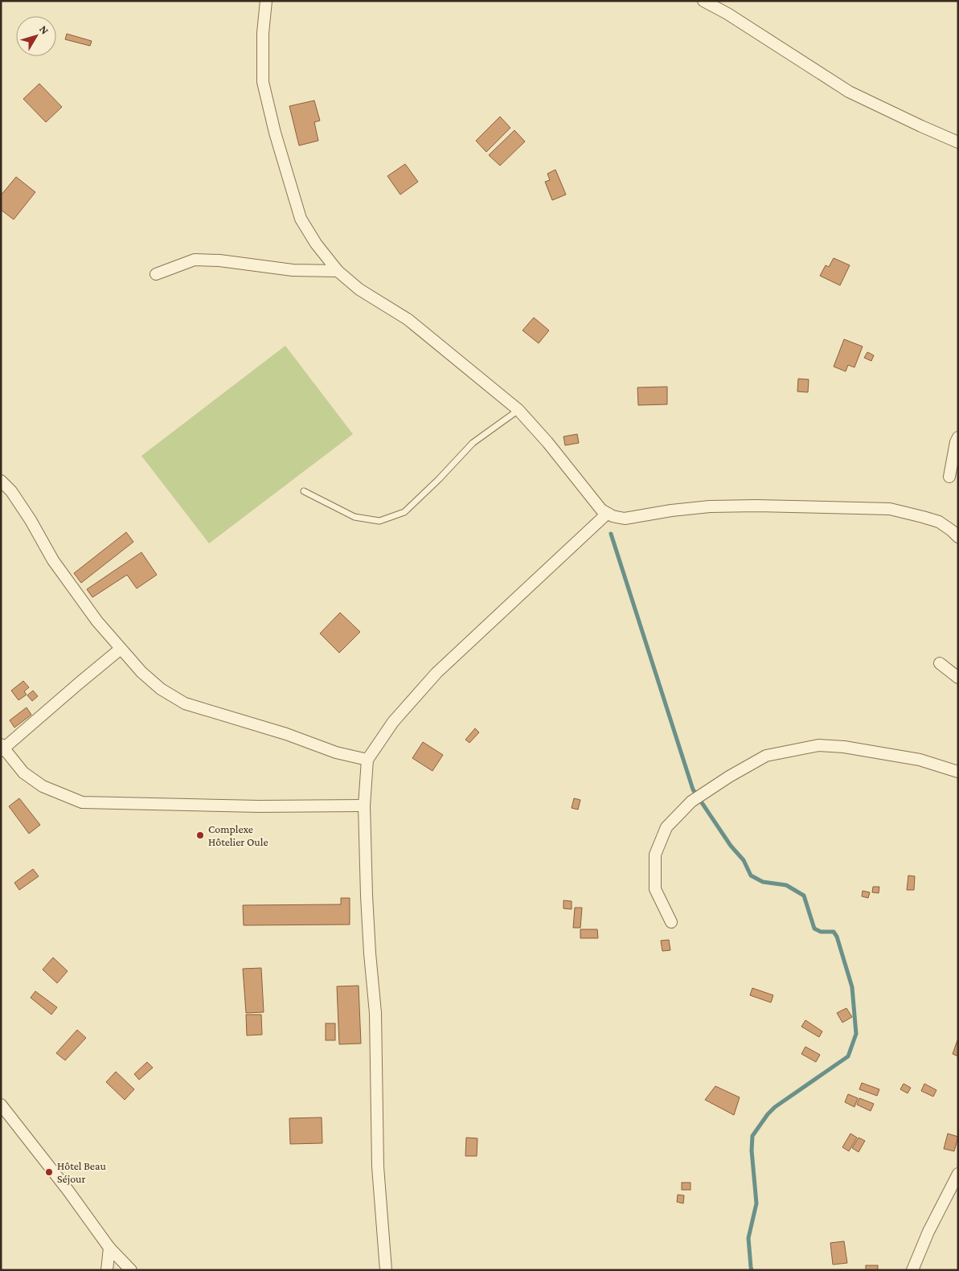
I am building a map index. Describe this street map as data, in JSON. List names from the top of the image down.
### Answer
{
  "places": ["Complexe Hôtelier Oule", "Hôtel Beau Séjour"],
  "north": "top right"
}
